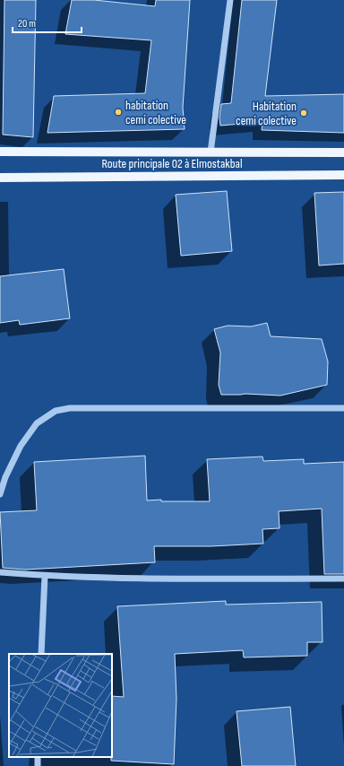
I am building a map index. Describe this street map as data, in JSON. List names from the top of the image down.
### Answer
{
  "streets": {
    "main road": ["Route principale 02 à Elmostakbal"]
  },
  "places": ["habitation cemi colective", "Habitation cemi colective"],
  "scale_bar": "20 m"
}
